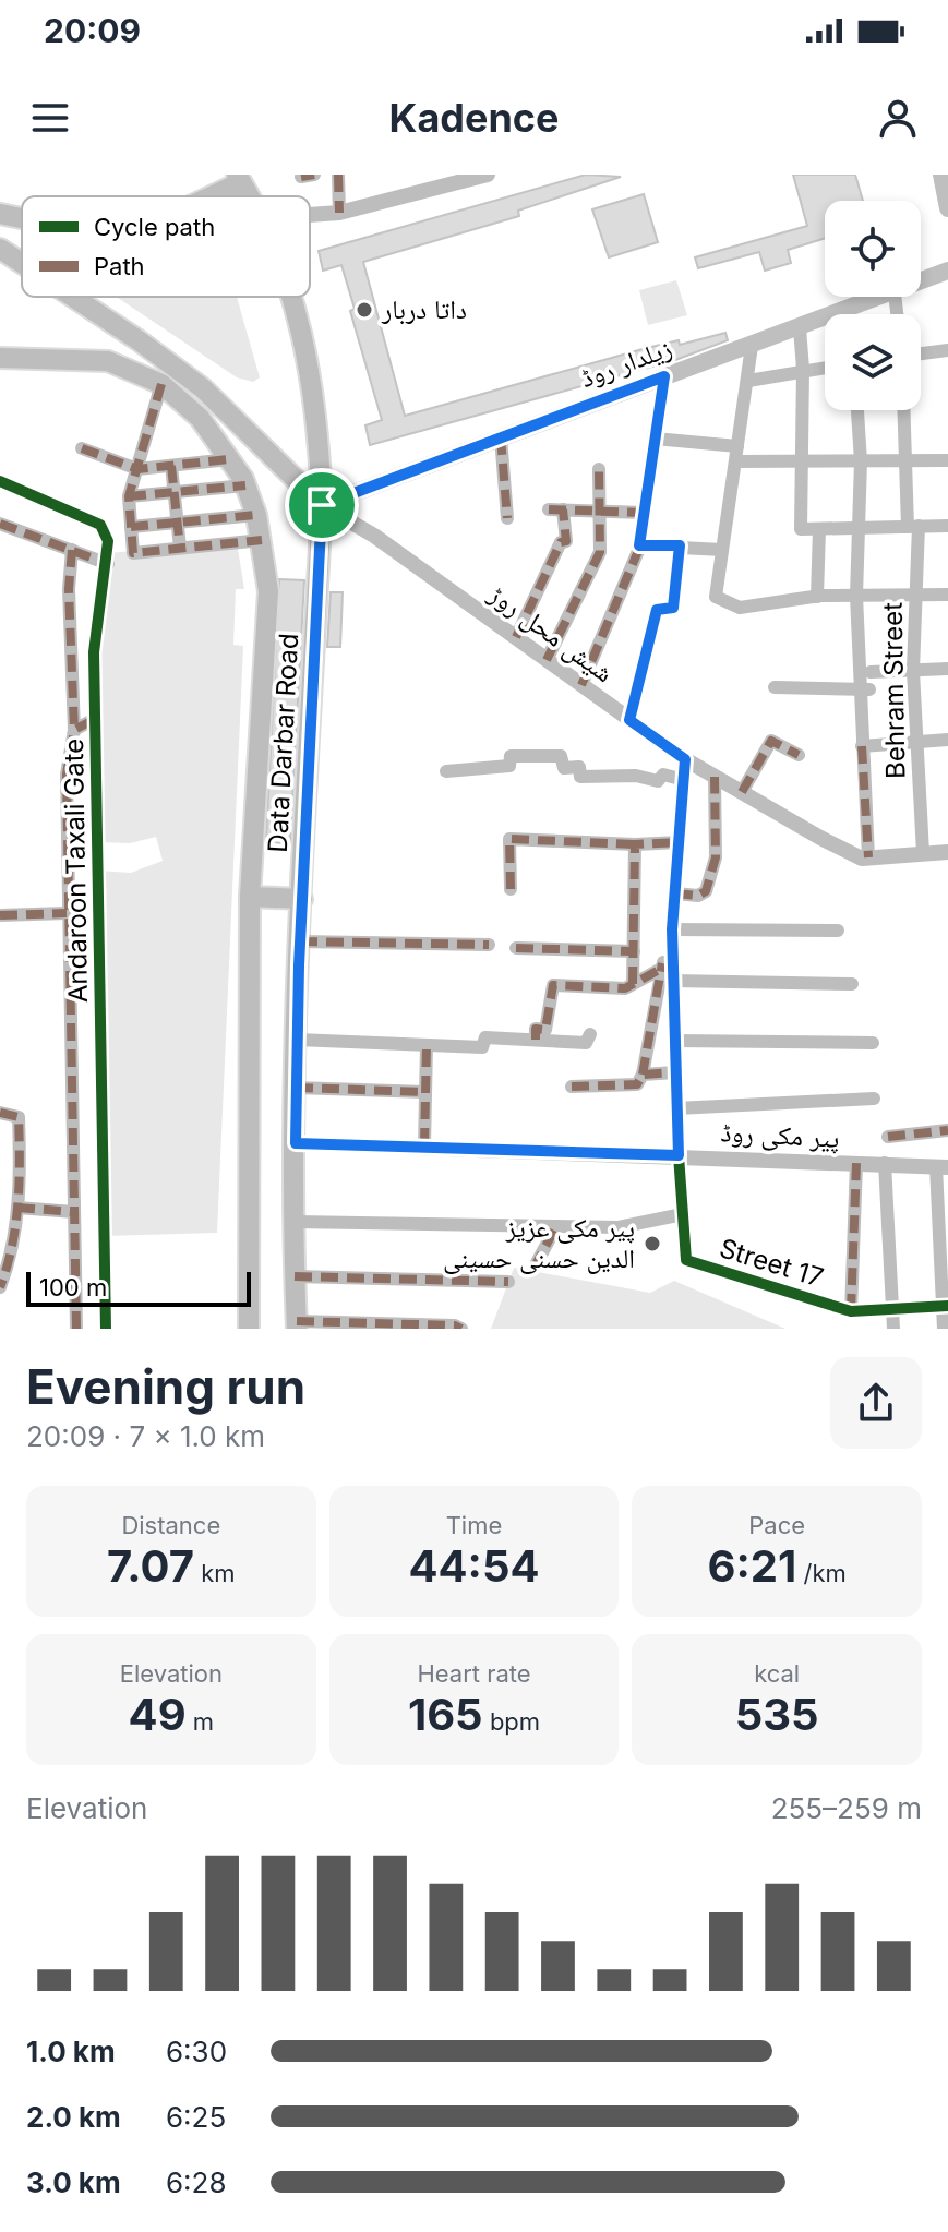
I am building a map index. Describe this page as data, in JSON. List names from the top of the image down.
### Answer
{
  "streets": {
    "main road": ["زیلدار روڈ", "Data Darbar Road"],
    "street": [
      "شیش محل روڑ",
      "Behram Street",
      "Andaroon Taxali Gate",
      "پیر مکی روڈ",
      "Street 17"
    ]
  },
  "crossings": [
    ["زیلدار روڈ", "شیش محل روڑ"],
    ["زیلدار روڈ", "Data Darbar Road"],
    ["شیش محل روڑ", "Behram Street"],
    ["شیش محل روڑ", "Data Darbar Road"],
    ["Data Darbar Road", "پیر مکی روڈ"],
    ["پیر مکی روڈ", "Street 17"]
  ],
  "places": ["داتا دربار", "پیر مکی عزیز الدین حسنی حسینی"],
  "legend": ["Cycle path", "Path"],
  "scale_bar": "100 m",
  "page": {
    "status": "20:09",
    "header": "Kadence",
    "scale": "100 m",
    "heading": ["Evening run", "20:09 · 7 × 1.0 km"],
    "stats": [
      ["Distance", "7.07 km"],
      ["Time", "44:54"],
      ["Pace", "6:21 /km"],
      ["Elevation", "49 m"],
      ["Heart rate", "165 bpm"],
      ["kcal", "535"]
    ],
    "chart": ["Elevation", "255–259 m"],
    "list": [
      {
        "name": "1.0 km",
        "note": "6:30"
      },
      {
        "name": "2.0 km",
        "note": "6:25"
      },
      {
        "name": "3.0 km",
        "note": "6:28"
      }
    ]
  }
}
